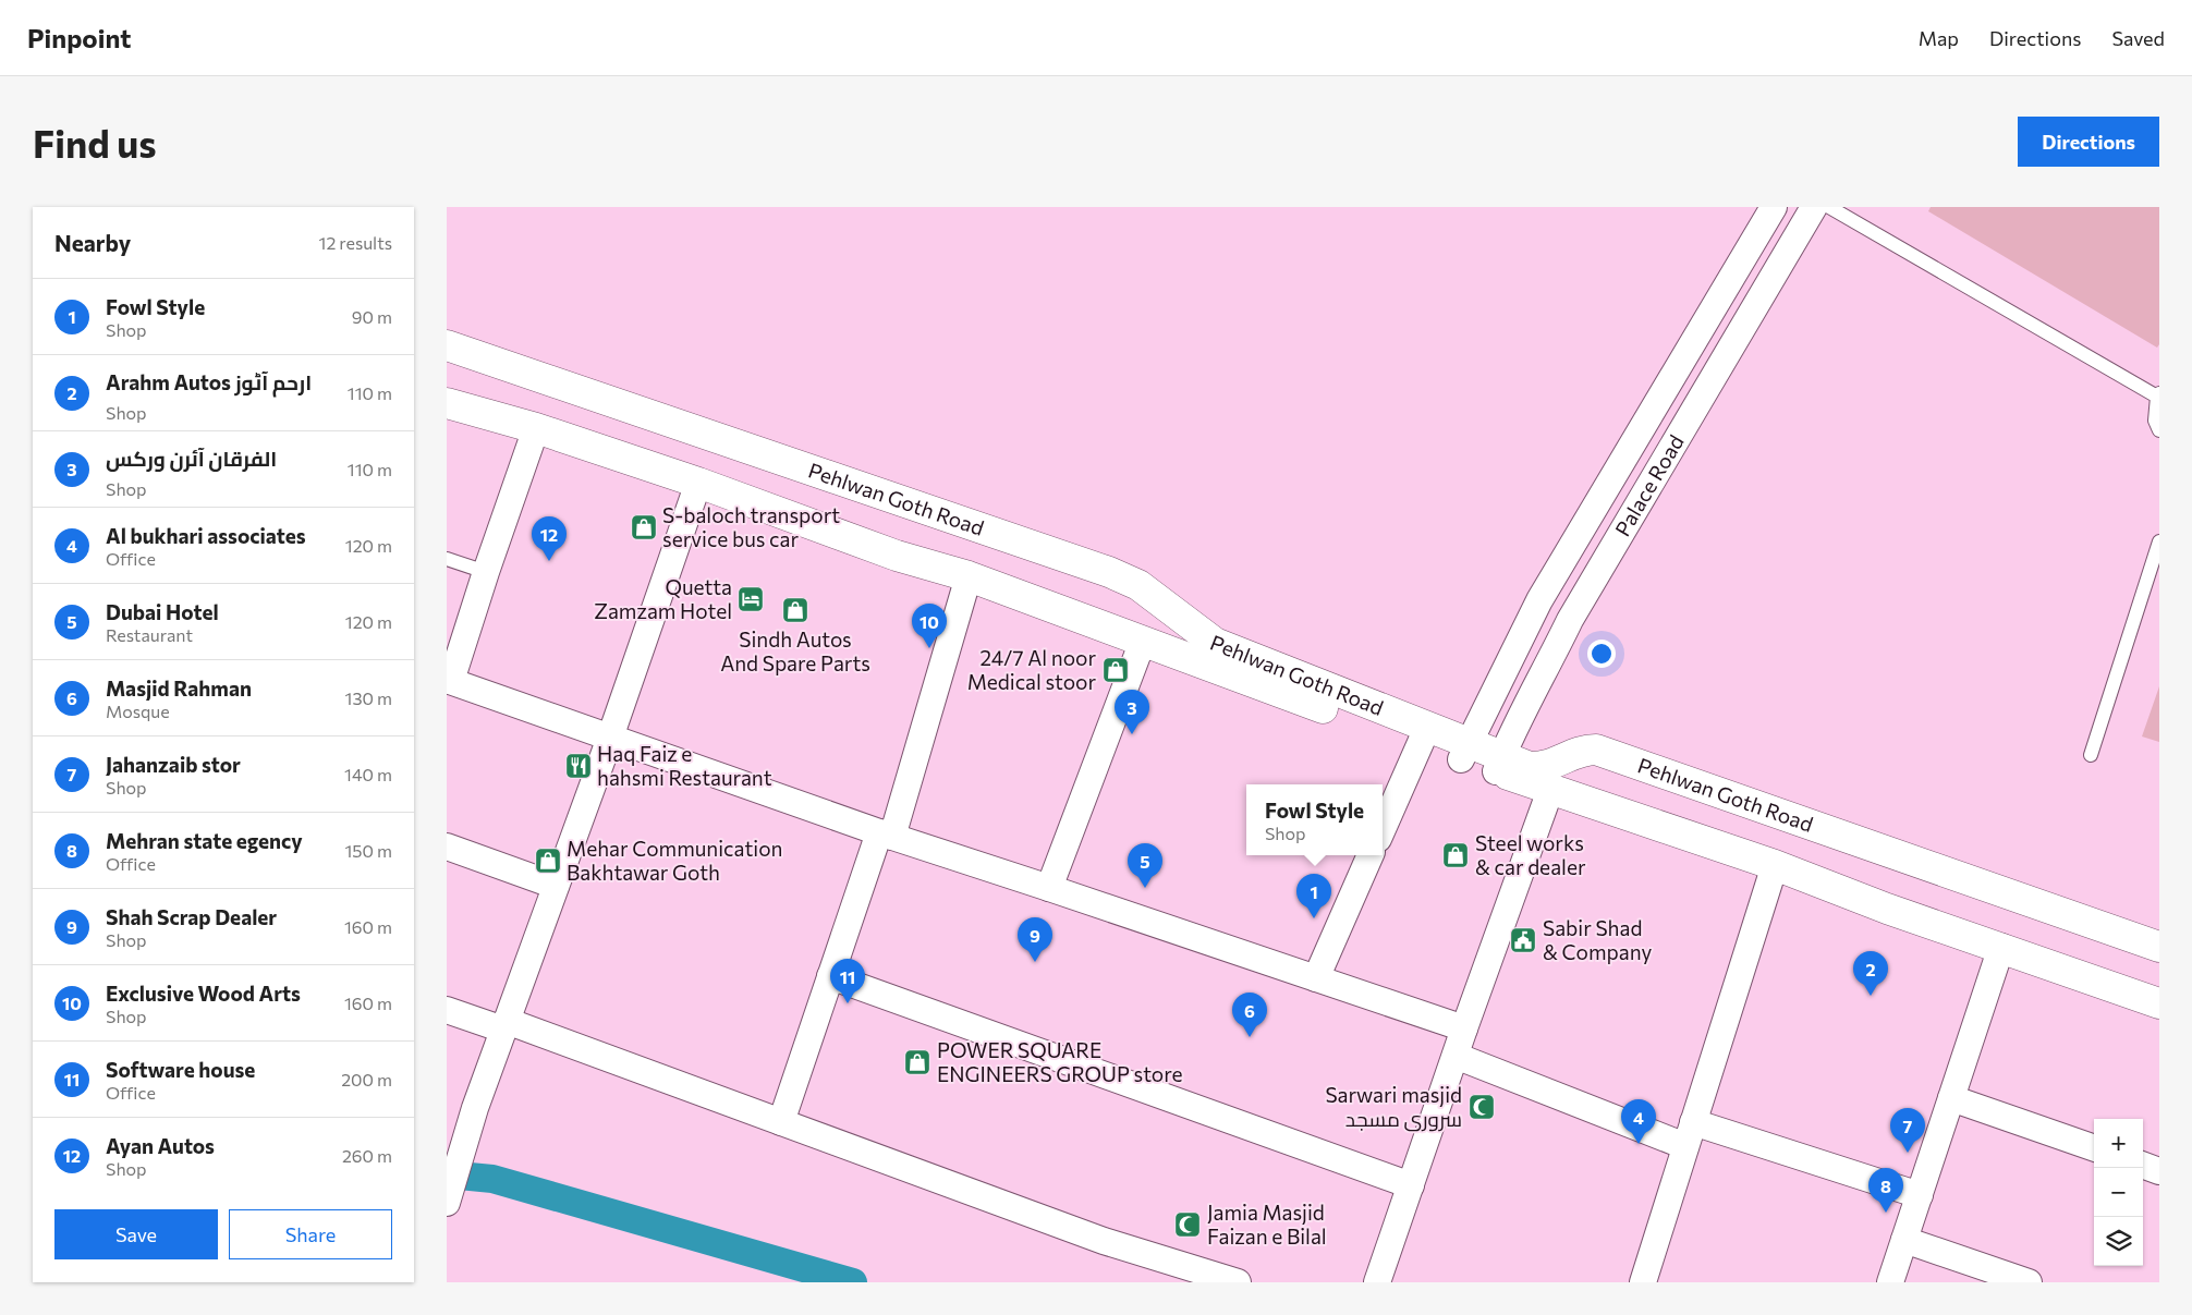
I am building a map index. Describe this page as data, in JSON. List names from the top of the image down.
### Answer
{
  "streets": {
    "main road": ["Pehlwan Goth Road"],
    "street": ["Palace Road"]
  },
  "crossings": [
    ["Palace Road", "Pehlwan Goth Road"]
  ],
  "places": {
    "shop": [
      "S-baloch transport service bus car",
      "Sindh Autos And Spare Parts",
      "24/7 Al noor Medical stoor",
      "Steel works & car dealer",
      "Mehar Communication Bakhtawar Goth",
      "POWER SQUARE ENGINEERS GROUP store"
    ],
    "hotel": ["Quetta Zamzam Hotel"],
    "restaurant": ["Haq Faiz e hahsmi Restaurant"],
    "public building": ["Sabir Shad & Company"],
    "mosque": ["Sarwari masjid سروری مسجد", "Jamia Masjid Faizan e Bilal"]
  },
  "page": {
    "header": "Pinpoint",
    "nav": ["Map", "Directions", "Saved"],
    "buttons": [
      "Directions",
      ["Save", "Share"]
    ],
    "title": "Find us",
    "heading": ["Nearby", "12 results"],
    "list": [
      {
        "mark": "1",
        "name": "Fowl Style",
        "note": "Shop",
        "value": "90 m"
      },
      {
        "mark": "2",
        "name": "Arahm Autos ارحم آٹوز",
        "note": "Shop",
        "value": "110 m"
      },
      {
        "mark": "3",
        "name": "الفرقان آئرن ورکس",
        "note": "Shop",
        "value": "110 m"
      },
      {
        "mark": "4",
        "name": "Al bukhari associates",
        "note": "Office",
        "value": "120 m"
      },
      {
        "mark": "5",
        "name": "Dubai Hotel",
        "note": "Restaurant",
        "value": "120 m"
      },
      {
        "mark": "6",
        "name": "Masjid Rahman",
        "note": "Mosque",
        "value": "130 m"
      },
      {
        "mark": "7",
        "name": "Jahanzaib stor",
        "note": "Shop",
        "value": "140 m"
      },
      {
        "mark": "8",
        "name": "Mehran state egency",
        "note": "Office",
        "value": "150 m"
      },
      {
        "mark": "9",
        "name": "Shah Scrap Dealer",
        "note": "Shop",
        "value": "160 m"
      },
      {
        "mark": "10",
        "name": "Exclusive Wood Arts",
        "note": "Shop",
        "value": "160 m"
      },
      {
        "mark": "11",
        "name": "Software house",
        "note": "Office",
        "value": "200 m"
      },
      {
        "mark": "12",
        "name": "Ayan Autos",
        "note": "Shop",
        "value": "260 m"
      }
    ],
    "pins": [
      "12",
      "10",
      "3",
      "5",
      "1",
      "9",
      "2",
      "11",
      "6",
      "4",
      "7",
      "8"
    ],
    "popup": ["Fowl Style", "Shop"],
    "map_buttons": ["+", "−"]
  }
}
